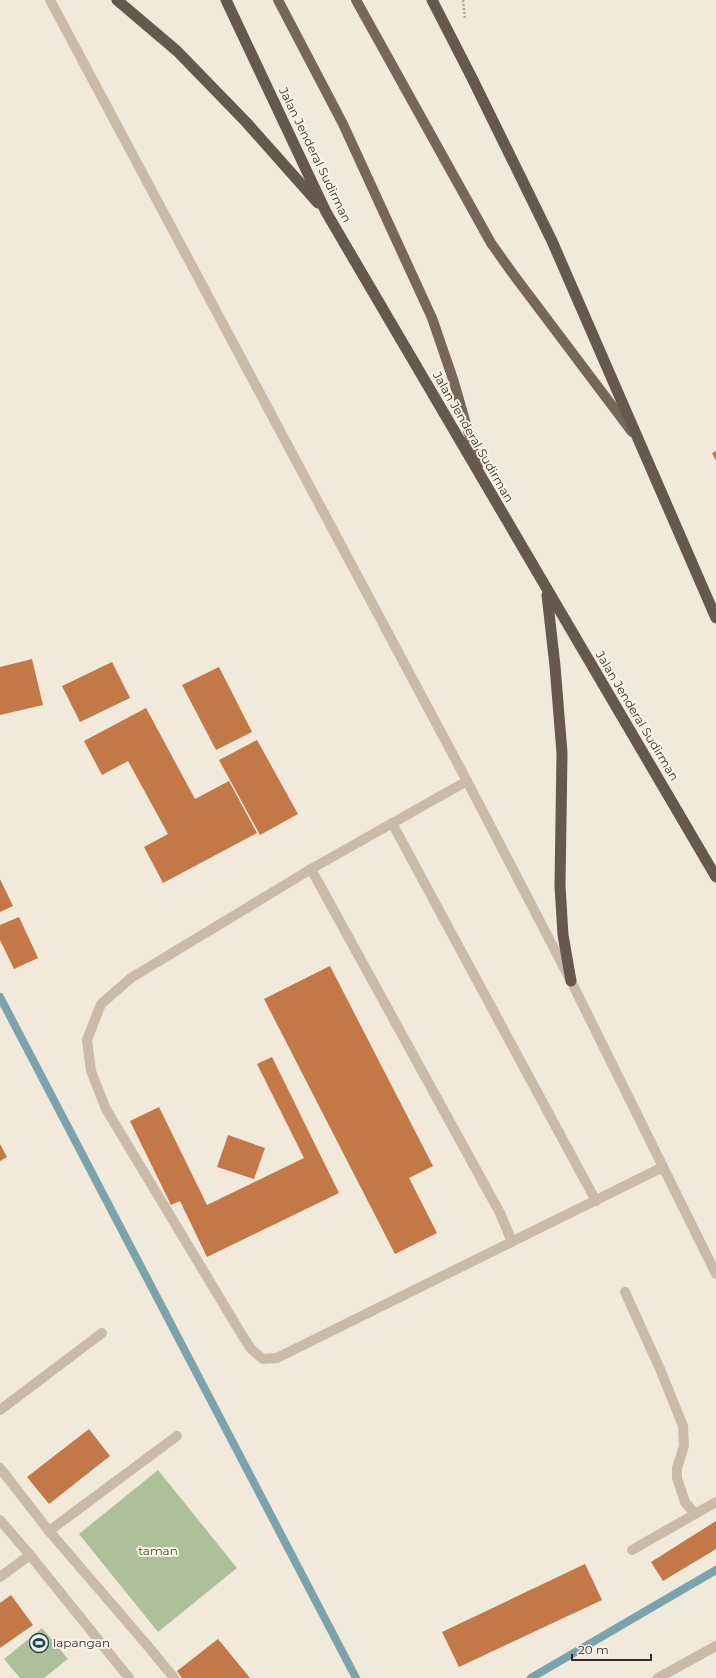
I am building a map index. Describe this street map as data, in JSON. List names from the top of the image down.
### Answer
{
  "streets": {
    "highway": ["Jalan Jenderal Sudirman"]
  },
  "parks": ["taman"],
  "places": {
    "sports": ["lapangan"]
  },
  "scale_bar": "20 m"
}
